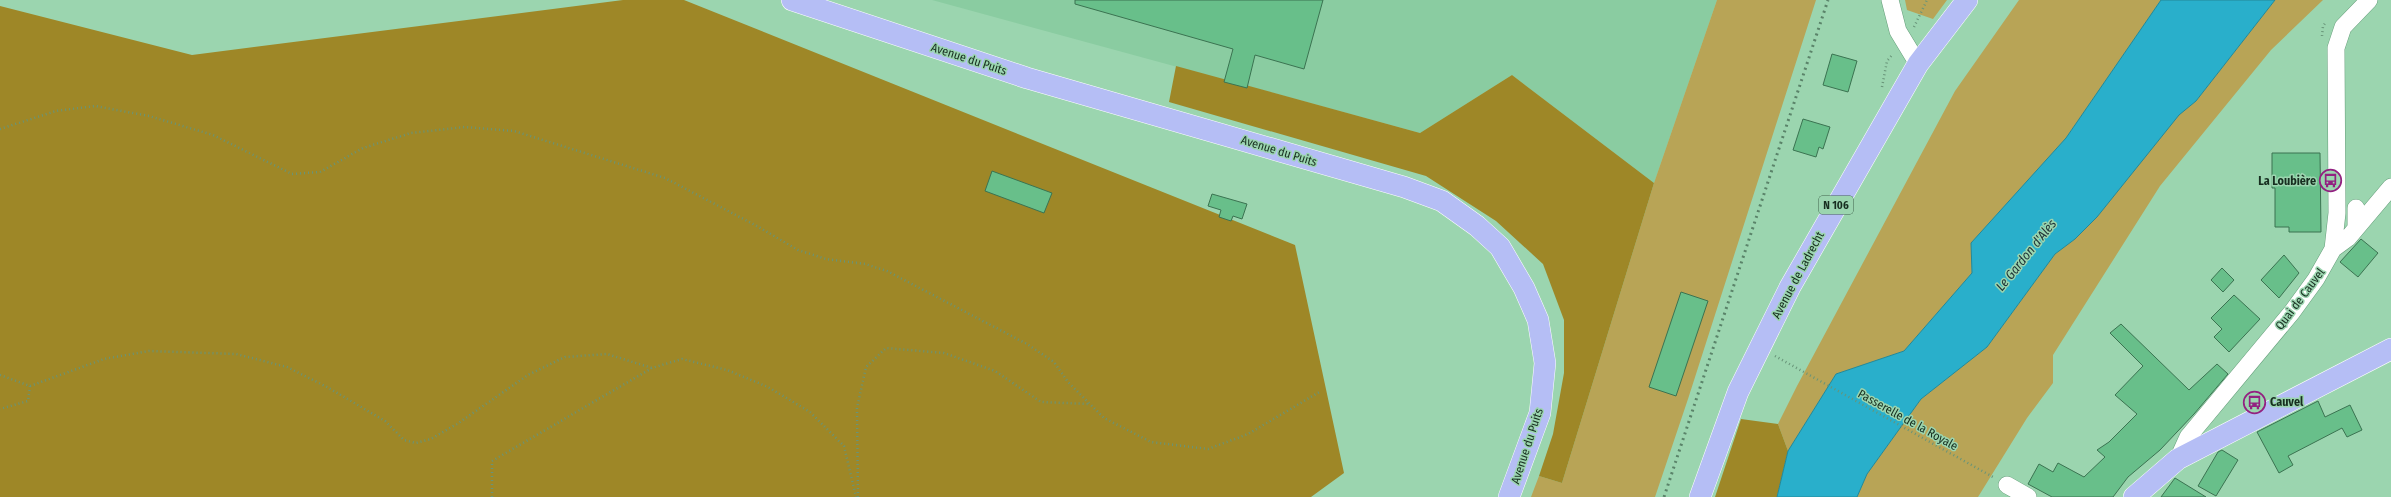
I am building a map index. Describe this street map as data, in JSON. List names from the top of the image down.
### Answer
{
  "streets": {
    "main road": ["Avenue du Puits", "N 106", "Avenue de Ladrecht"],
    "street": ["Quai de Cauvel"],
    "path": ["Passerelle de la Royale"]
  },
  "crossings": [
    ["N 106", "Avenue de Ladrecht"]
  ],
  "water": ["Le Gardon d'Alès"],
  "places": {
    "bus stop": ["La Loubière", "Cauvel"]
  }
}
